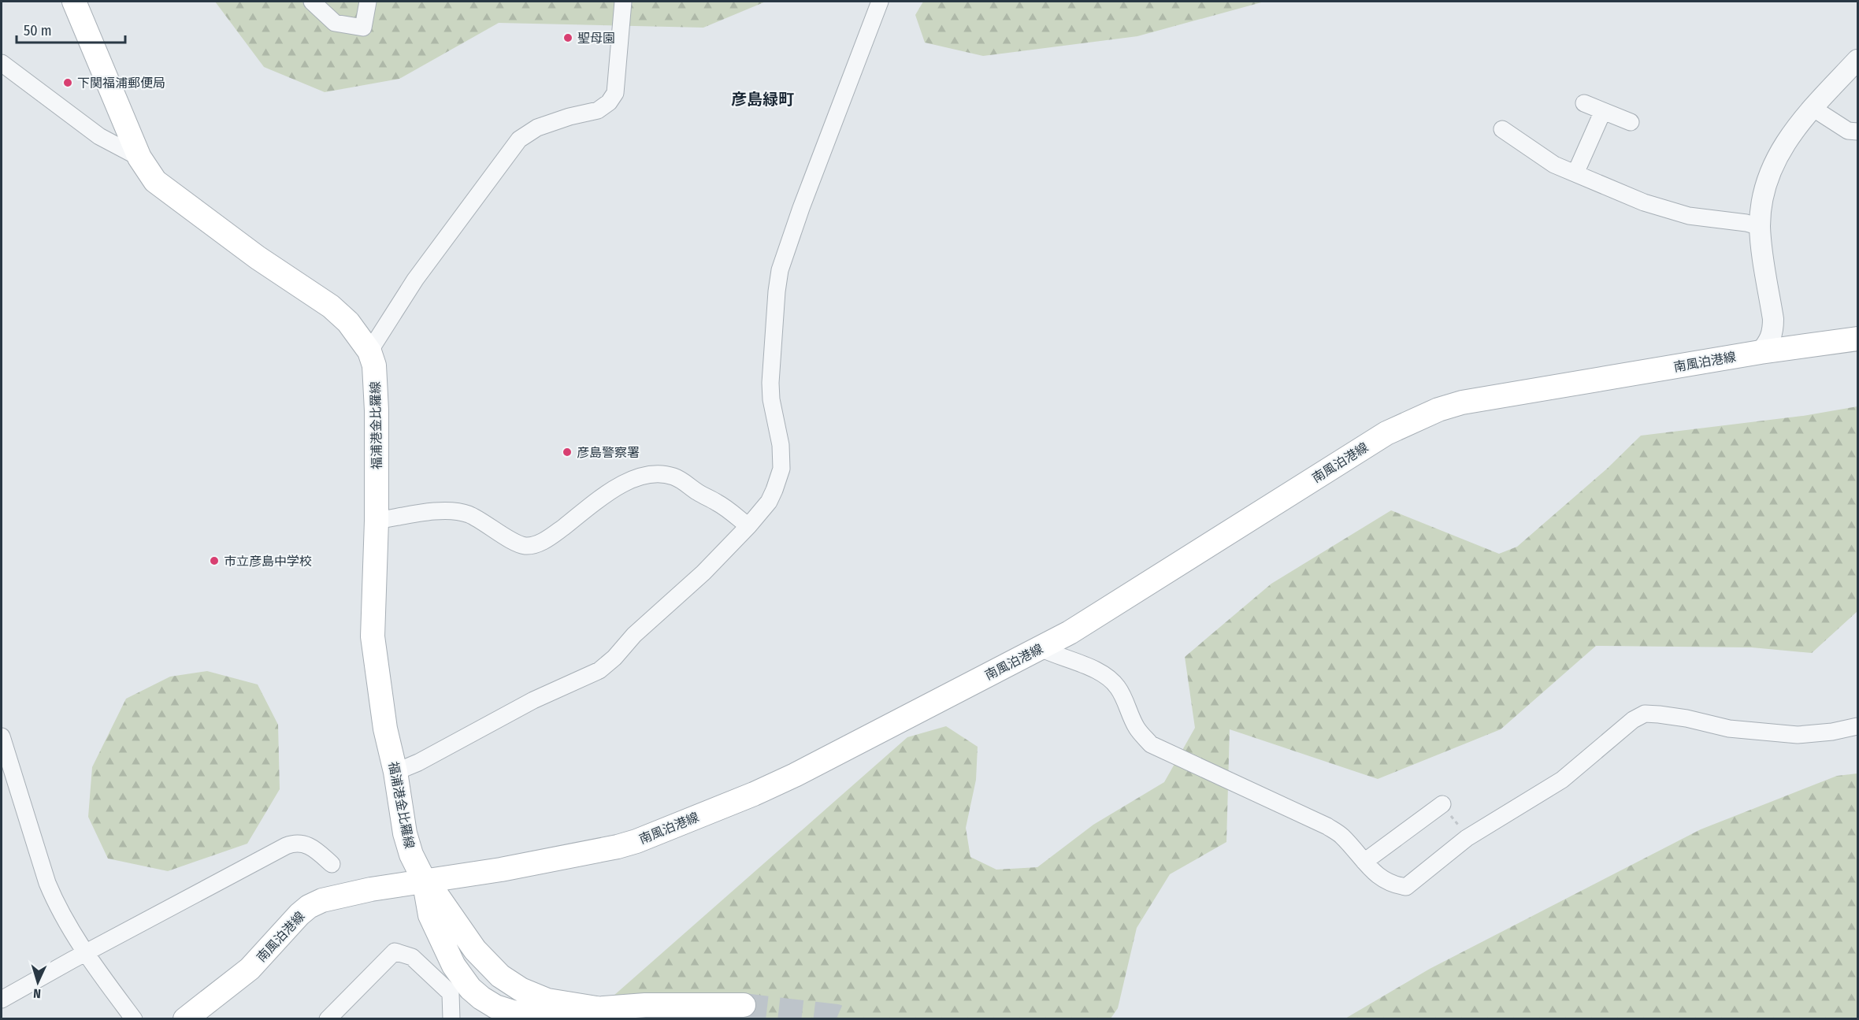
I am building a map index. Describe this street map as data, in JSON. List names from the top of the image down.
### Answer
{
  "streets": {
    "main road": ["南風泊港線", "福浦港金比羅線"]
  },
  "crossings": [
    ["南風泊港線", "福浦港金比羅線"]
  ],
  "districts": ["彦島緑町"],
  "places": [
    "聖母園",
    "下関福浦郵便局",
    "彦島警察署",
    "市立彦島中学校"
  ],
  "scale_bar": "50 m",
  "north": "bottom"
}
